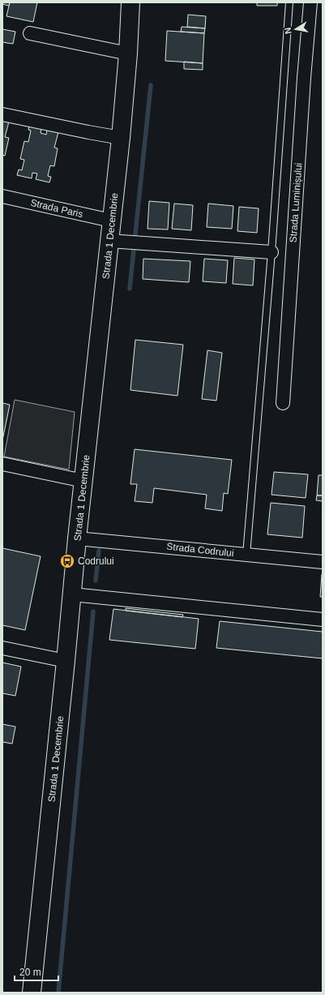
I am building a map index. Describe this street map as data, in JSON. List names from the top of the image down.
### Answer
{
  "streets": {
    "main road": ["Strada 1 Decembrie"],
    "street": ["Strada Luminișului", "Strada Paris", "Strada Codrului"]
  },
  "crossings": [
    ["Strada Paris", "Strada 1 Decembrie"],
    ["Strada 1 Decembrie", "Strada Codrului"]
  ],
  "places": {
    "bus stop": ["Codrului"]
  },
  "scale_bar": "20 m",
  "north": "left"
}
